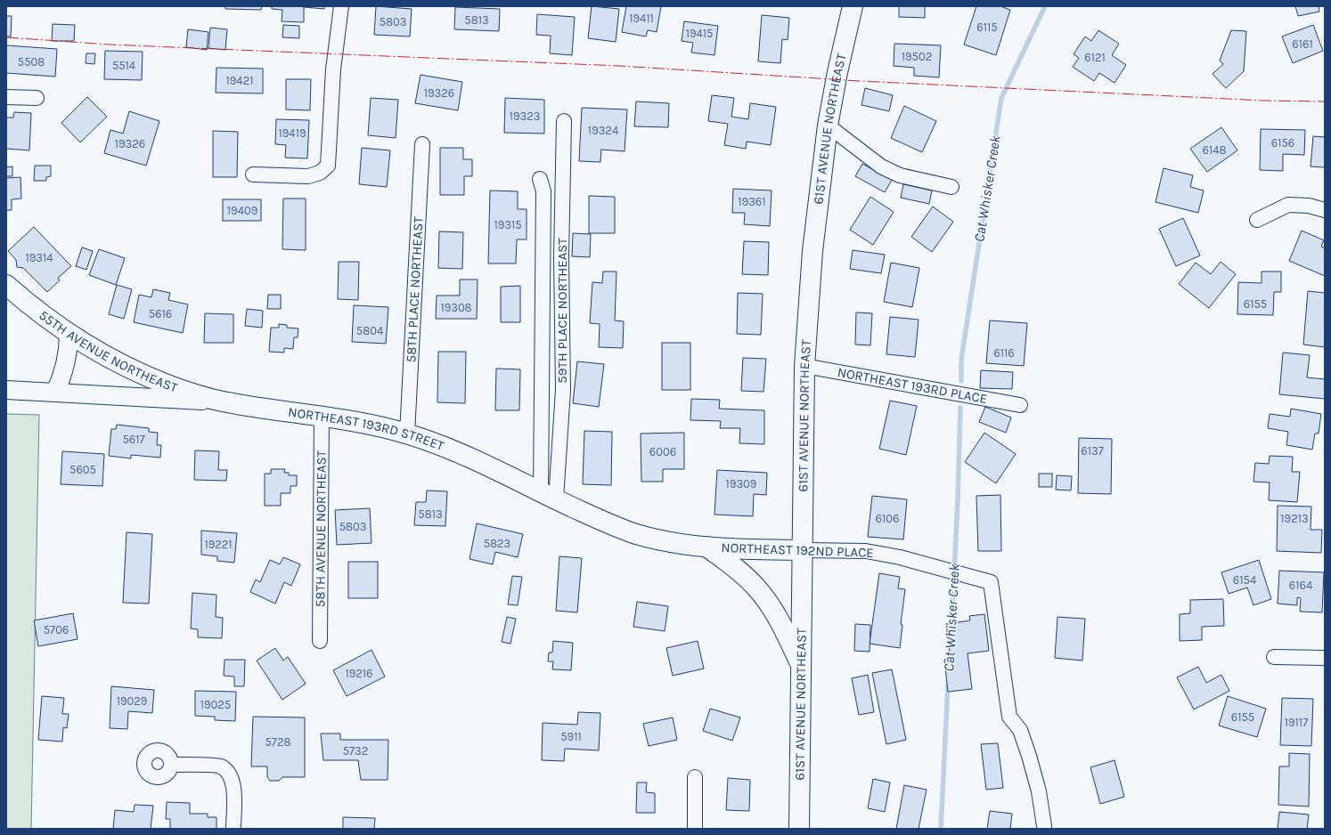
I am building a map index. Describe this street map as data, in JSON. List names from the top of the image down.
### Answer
{
  "streets": {
    "main road": [
      "61ST AVENUE NORTHEAST",
      "55TH AVENUE NORTHEAST",
      "NORTHEAST 193RD STREET",
      "NORTHEAST 192ND PLACE"
    ],
    "street": [
      "58TH PLACE NORTHEAST",
      "59TH PLACE NORTHEAST",
      "NORTHEAST 193RD PLACE",
      "58TH AVENUE NORTHEAST"
    ]
  },
  "crossings": [
    ["61ST AVENUE NORTHEAST", "NORTHEAST 193RD PLACE"],
    ["61ST AVENUE NORTHEAST", "NORTHEAST 192ND PLACE"],
    ["58TH PLACE NORTHEAST", "NORTHEAST 193RD STREET"],
    ["59TH PLACE NORTHEAST", "NORTHEAST 193RD STREET"],
    ["55TH AVENUE NORTHEAST", "NORTHEAST 193RD STREET"],
    ["NORTHEAST 193RD STREET", "58TH AVENUE NORTHEAST"],
    ["NORTHEAST 193RD STREET", "NORTHEAST 192ND PLACE"]
  ],
  "water": ["Cat Whisker Creek"],
  "house_numbers": [
    "19411",
    "5813",
    "5803",
    "6115",
    "19415",
    "6161",
    "19502",
    "6121",
    "5508",
    "5514",
    "19421",
    "19326",
    "19323",
    "19324",
    "19419",
    "6156",
    "19326",
    "6148",
    "19361",
    "19409",
    "19315",
    "19314",
    "6155",
    "19308",
    "5616",
    "5804",
    "6116",
    "5617",
    "6137",
    "6006",
    "5605",
    "19309",
    "5813",
    "6106",
    "19213",
    "5803",
    "5823",
    "19221",
    "6154",
    "6164",
    "5706",
    "19216",
    "19029",
    "19025",
    "6155",
    "19117",
    "5911",
    "5728",
    "5732"
  ]
}
